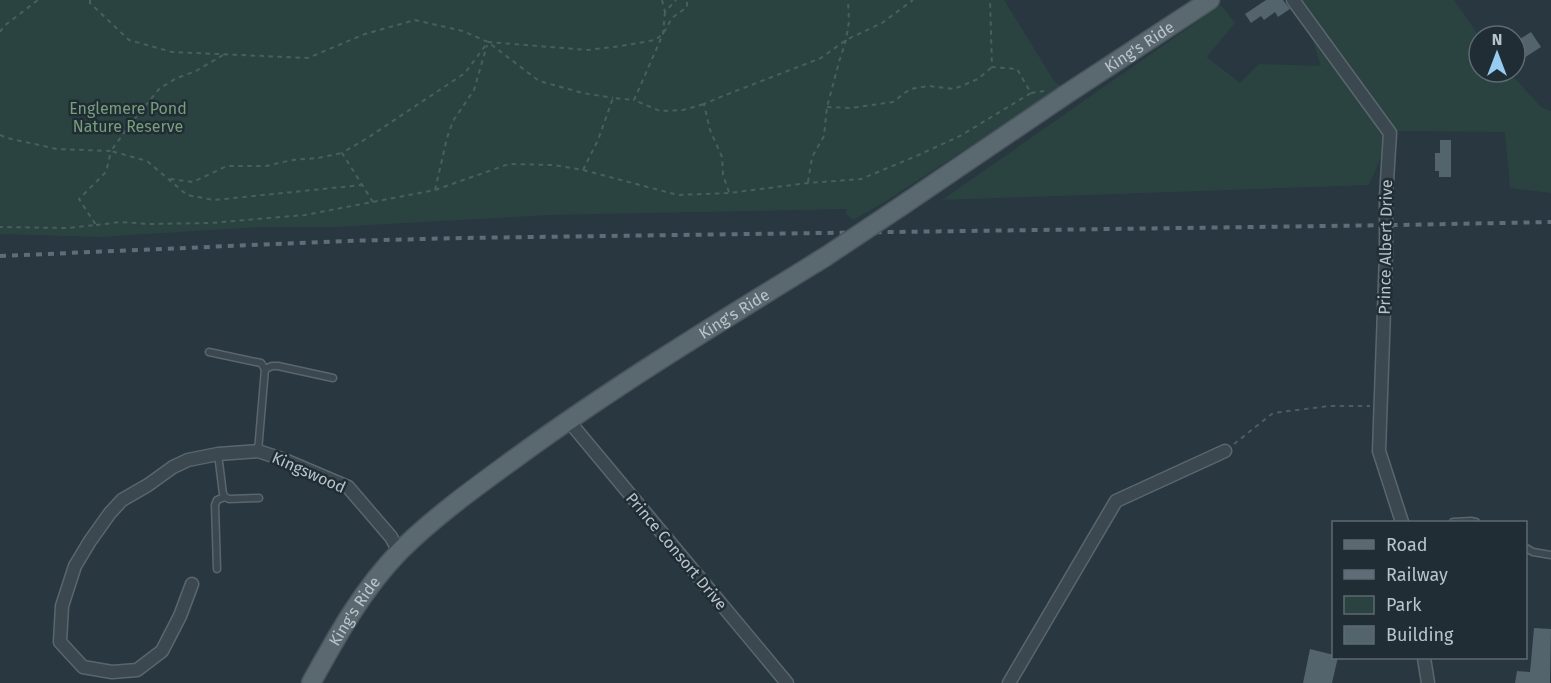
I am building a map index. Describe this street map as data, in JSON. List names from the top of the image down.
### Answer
{
  "streets": {
    "main road": ["King's Ride"],
    "street": ["Prince Albert Drive", "Kingswood", "Prince Consort Drive"]
  },
  "crossings": [
    ["King's Ride", "Kingswood"],
    ["King's Ride", "Prince Consort Drive"]
  ],
  "parks": ["Englemere Pond Nature Reserve"],
  "legend": [
    "Road",
    "Railway",
    "Park",
    "Building"
  ],
  "north": "top"
}
